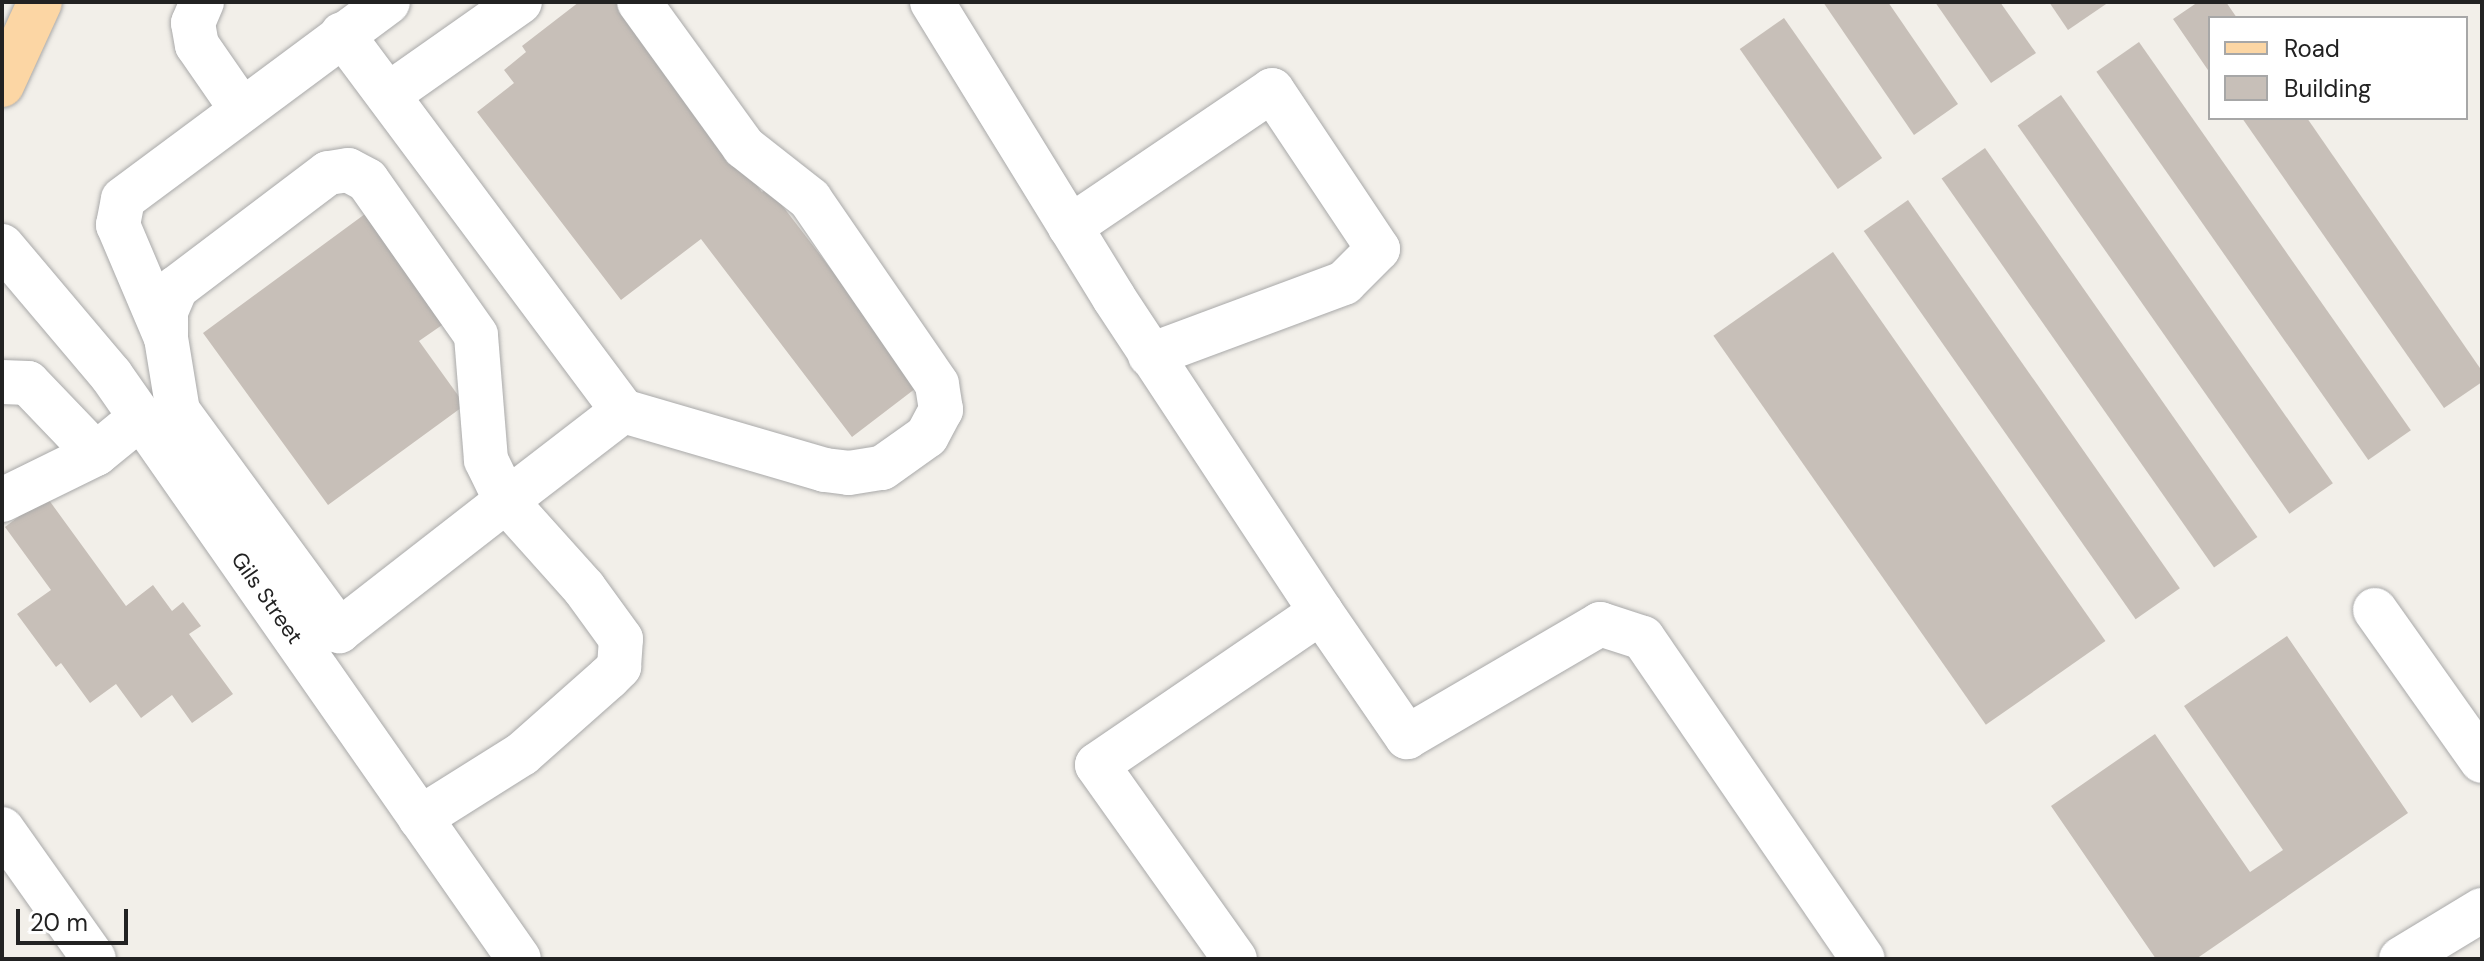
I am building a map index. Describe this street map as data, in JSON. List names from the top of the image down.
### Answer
{
  "streets": {
    "street": ["Gils Street"]
  },
  "legend": ["Road", "Building"],
  "scale_bar": "20 m"
}
